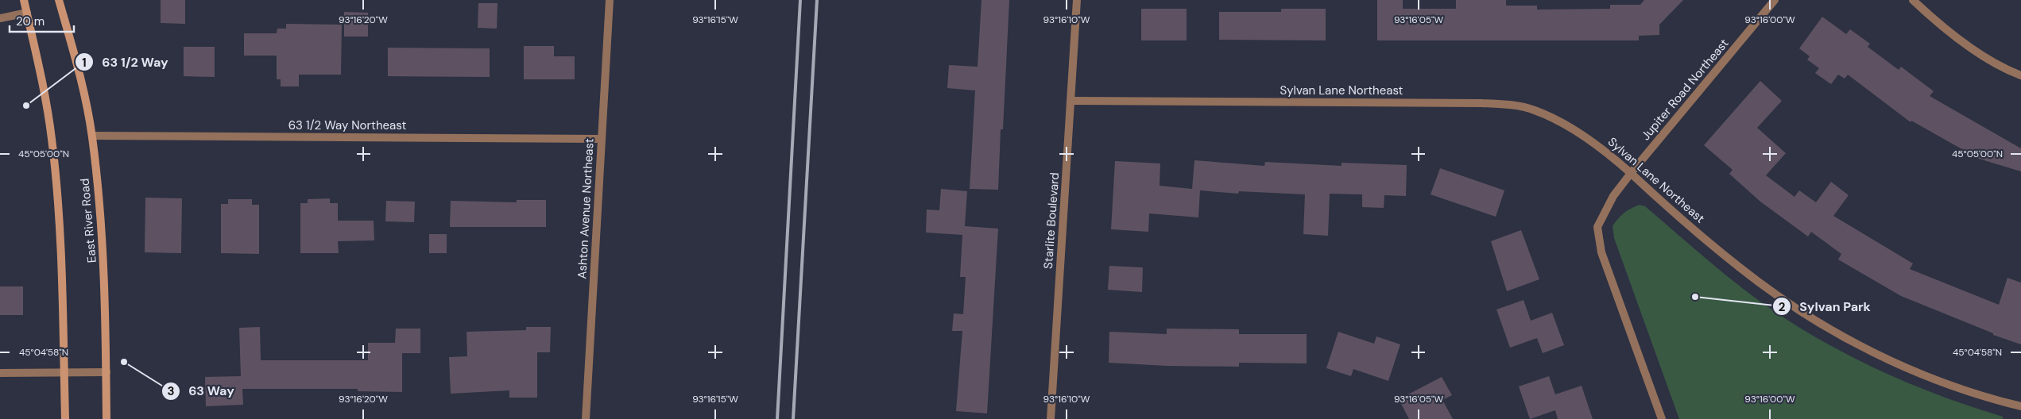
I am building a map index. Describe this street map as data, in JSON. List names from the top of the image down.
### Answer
{
  "streets": {
    "main road": ["East River Road"],
    "street": [
      "Jupiter Road Northeast",
      "Sylvan Lane Northeast",
      "63 1/2 Way Northeast",
      "Ashton Avenue Northeast",
      "Starlite Boulevard"
    ]
  },
  "crossings": [
    ["Jupiter Road Northeast", "Sylvan Lane Northeast"],
    ["Sylvan Lane Northeast", "Starlite Boulevard"],
    ["63 1/2 Way Northeast", "Ashton Avenue Northeast"],
    ["63 1/2 Way Northeast", "East River Road"]
  ],
  "places": ["63 1/2 Way", "Sylvan Park", "63 Way"],
  "scale_bar": "20 m",
  "coordinates": [
    "93°16'20\"W",
    "93°16'15\"W",
    "93°16'10\"W",
    "93°16'05\"W",
    "93°16'00\"W",
    "45°05'00\"N",
    "45°04'58\"N"
  ]
}
